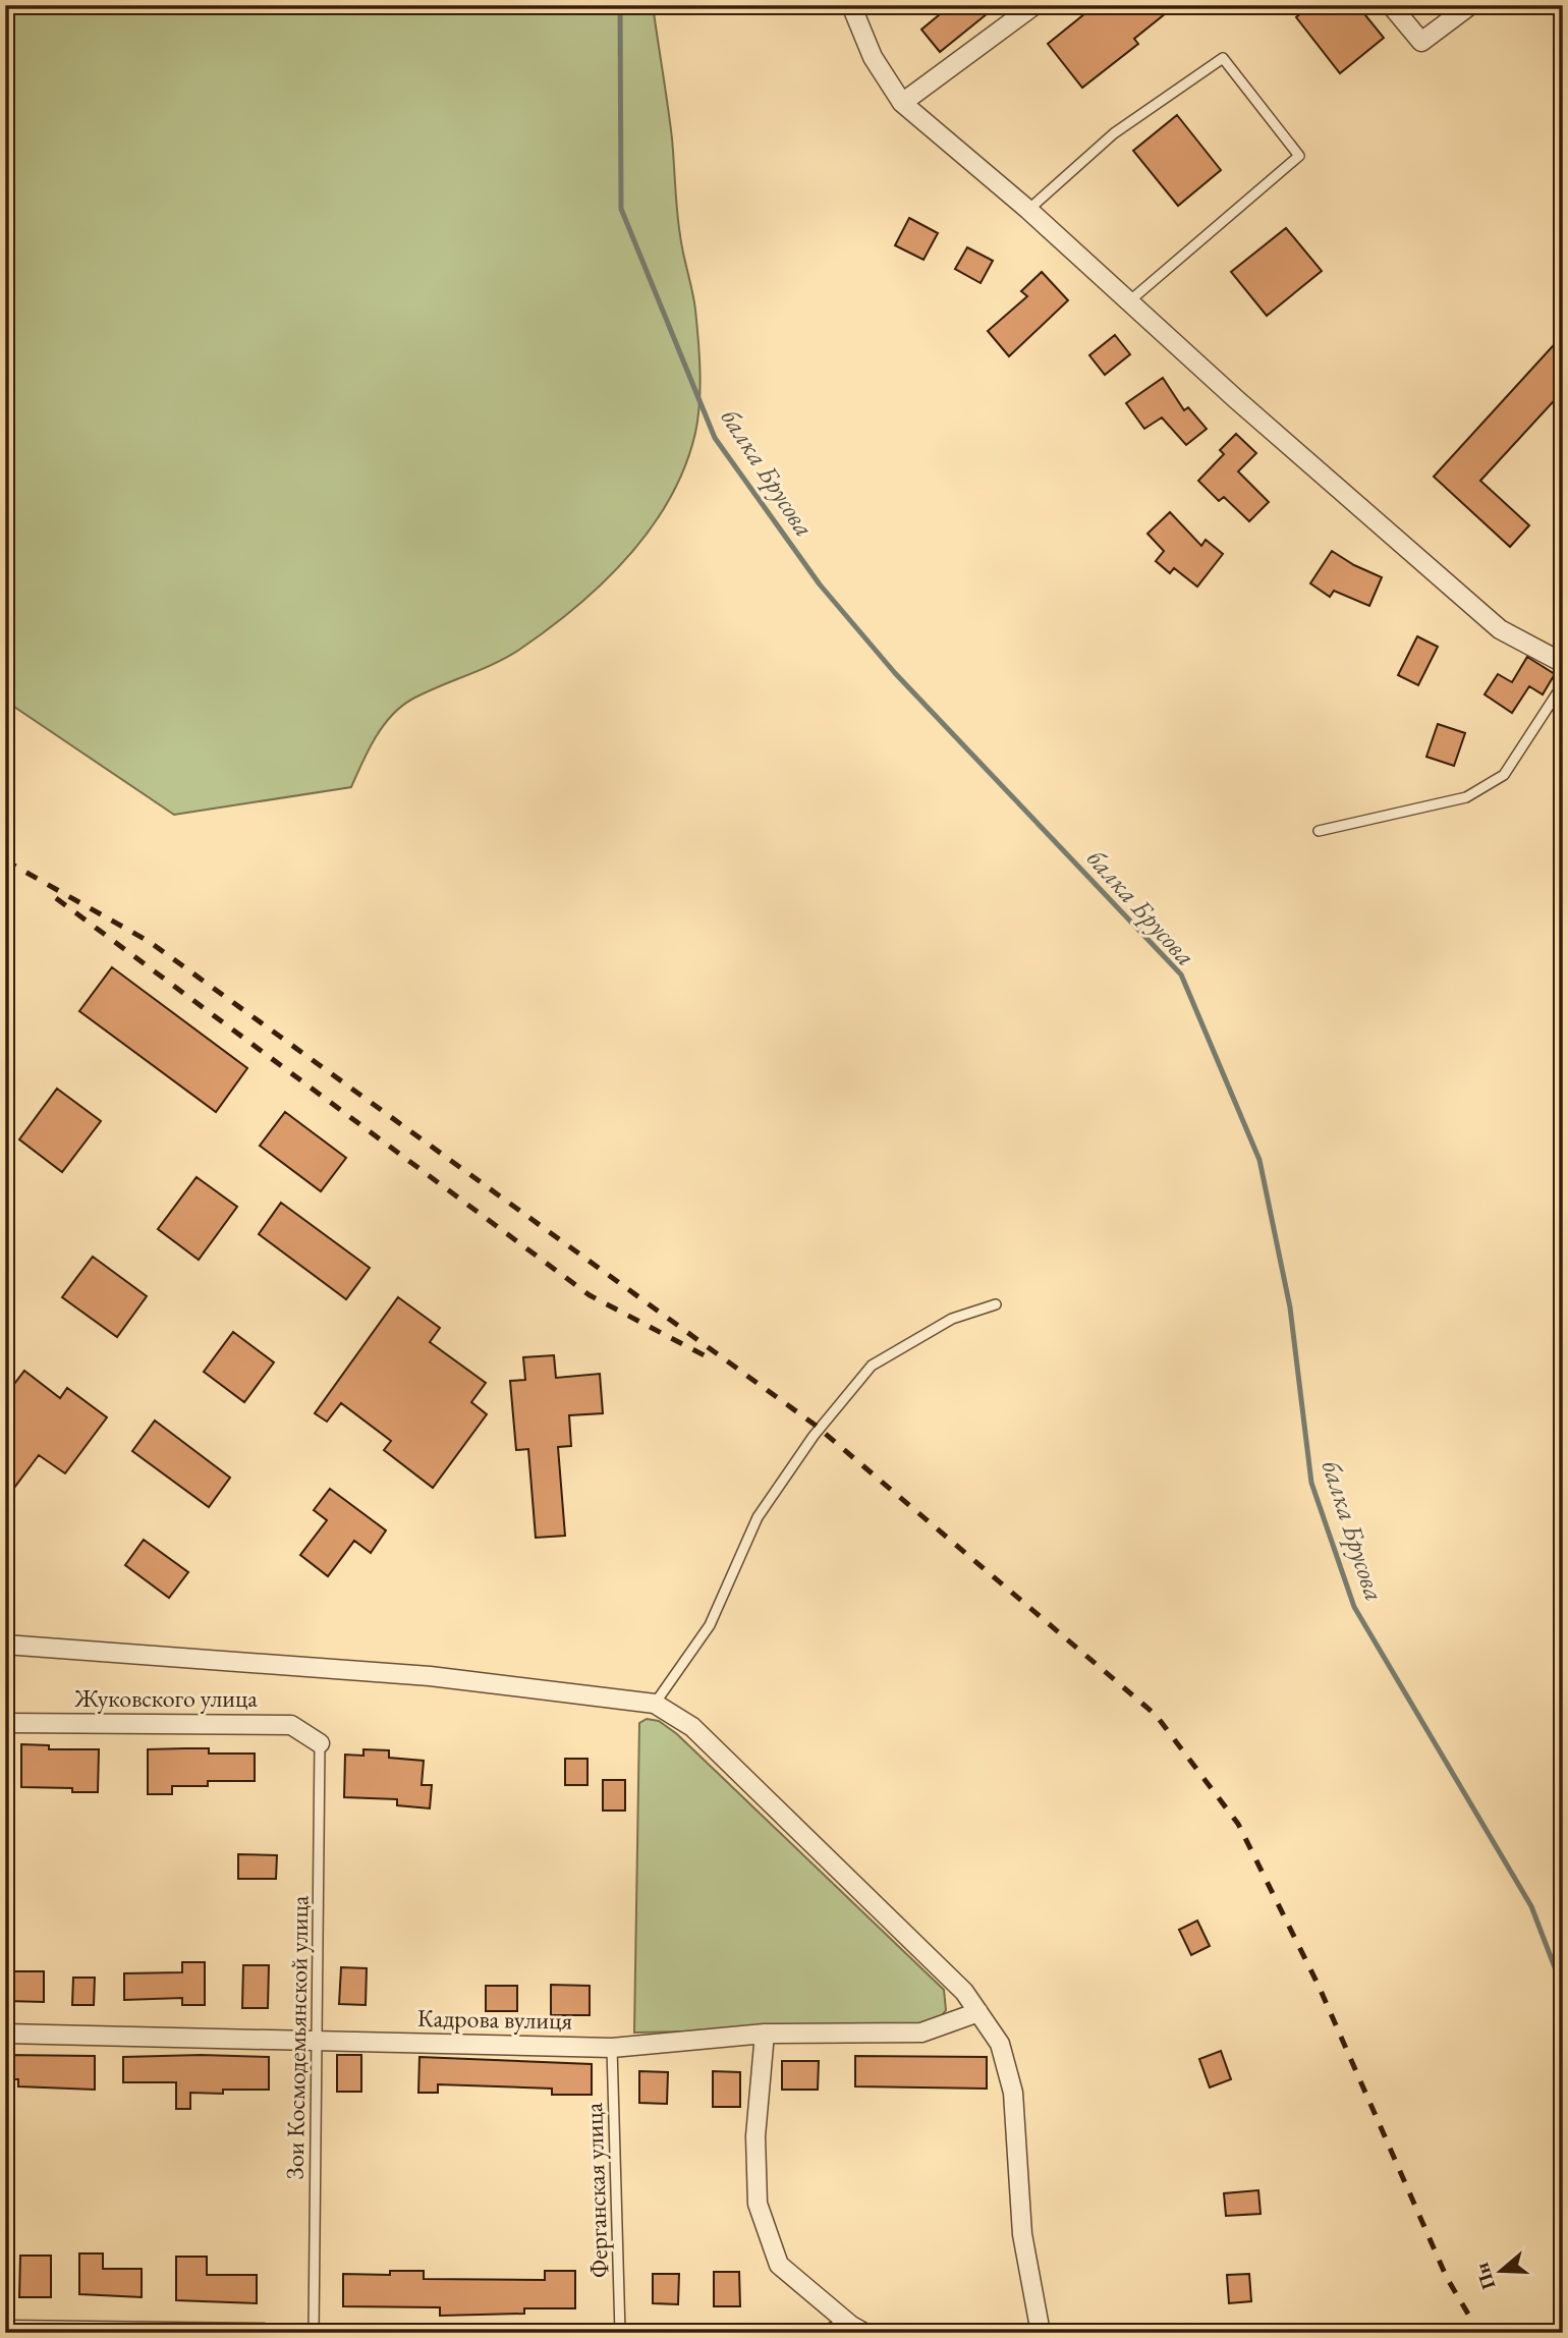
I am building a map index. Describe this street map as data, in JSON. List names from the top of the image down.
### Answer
{
  "streets": {
    "street": ["Жуковского улица", "Кадрова вулиця"],
    "lane": ["Зои Космодемьянской улица", "Ферганская улица"]
  },
  "crossings": [
    ["Жуковского улица", "Зои Космодемьянской улица"],
    ["Кадрова вулиця", "Зои Космодемьянской улица"],
    ["Кадрова вулиця", "Ферганская улица"]
  ],
  "water": ["балка Брусова"],
  "north": "left"
}
